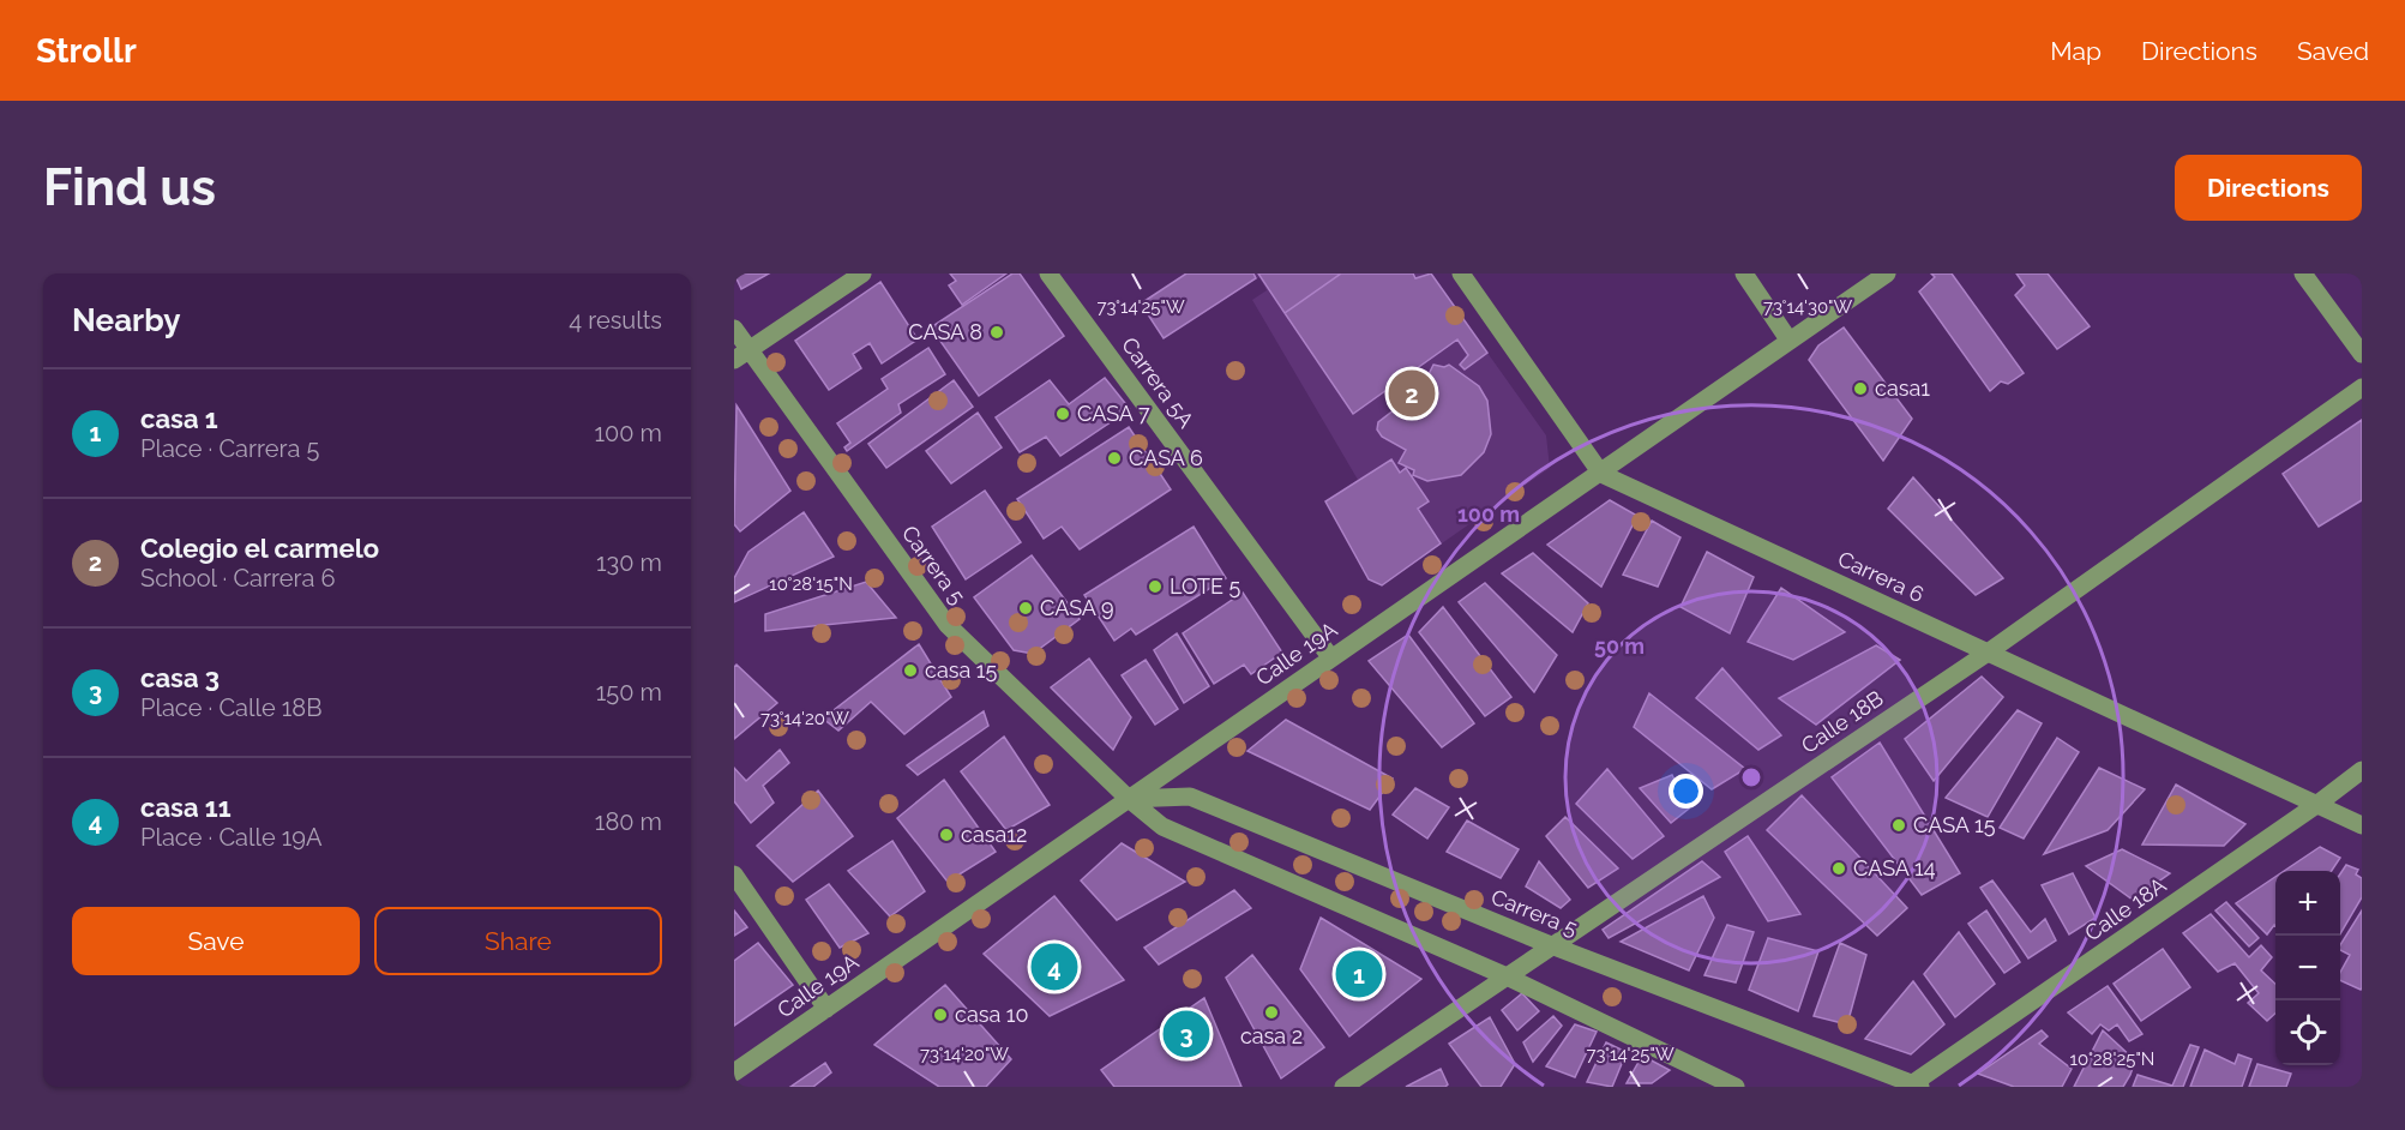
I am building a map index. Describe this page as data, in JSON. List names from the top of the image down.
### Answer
{
  "streets": {
    "street": [
      "Carrera 5A",
      "Carrera 5",
      "Carrera 6",
      "Calle 19A",
      "Calle 18B",
      "Calle 18A"
    ]
  },
  "crossings": [
    ["Carrera 5A", "Calle 19A"],
    ["Carrera 5", "Calle 19A"],
    ["Carrera 5", "Calle 18B"],
    ["Carrera 5", "Calle 18A"],
    ["Carrera 6", "Calle 19A"],
    ["Carrera 6", "Calle 18B"],
    ["Carrera 6", "Calle 18A"]
  ],
  "places": [
    "CASA 8",
    "casa1",
    "CASA 7",
    "CASA 6",
    "LOTE 5",
    "CASA 9",
    "casa 15",
    "CASA 15",
    "casa12",
    "CASA 14",
    "casa 2",
    "casa 10"
  ],
  "page": {
    "header": "Strollr",
    "nav": ["Map", "Directions", "Saved"],
    "buttons": [
      "Directions",
      ["Save", "Share"]
    ],
    "title": "Find us",
    "heading": ["Nearby", "4 results"],
    "list": [
      {
        "mark": "1",
        "name": "casa 1",
        "note": "Place · Carrera 5",
        "value": "100 m"
      },
      {
        "mark": "2",
        "name": "Colegio el carmelo",
        "note": "School · Carrera 6",
        "value": "130 m"
      },
      {
        "mark": "3",
        "name": "casa 3",
        "note": "Place · Calle 18B",
        "value": "150 m"
      },
      {
        "mark": "4",
        "name": "casa 11",
        "note": "Place · Calle 19A",
        "value": "180 m"
      }
    ],
    "pins": [
      "2",
      "4",
      "1",
      "3"
    ],
    "map_buttons": ["+", "−"]
  },
  "coordinates": [
    "73°14'30\"W",
    "73°14'25\"W",
    "10°28'15\"N",
    "73°14'20\"W",
    "10°28'25\"N"
  ],
  "rings": ["100 m", "50 m"]
}
